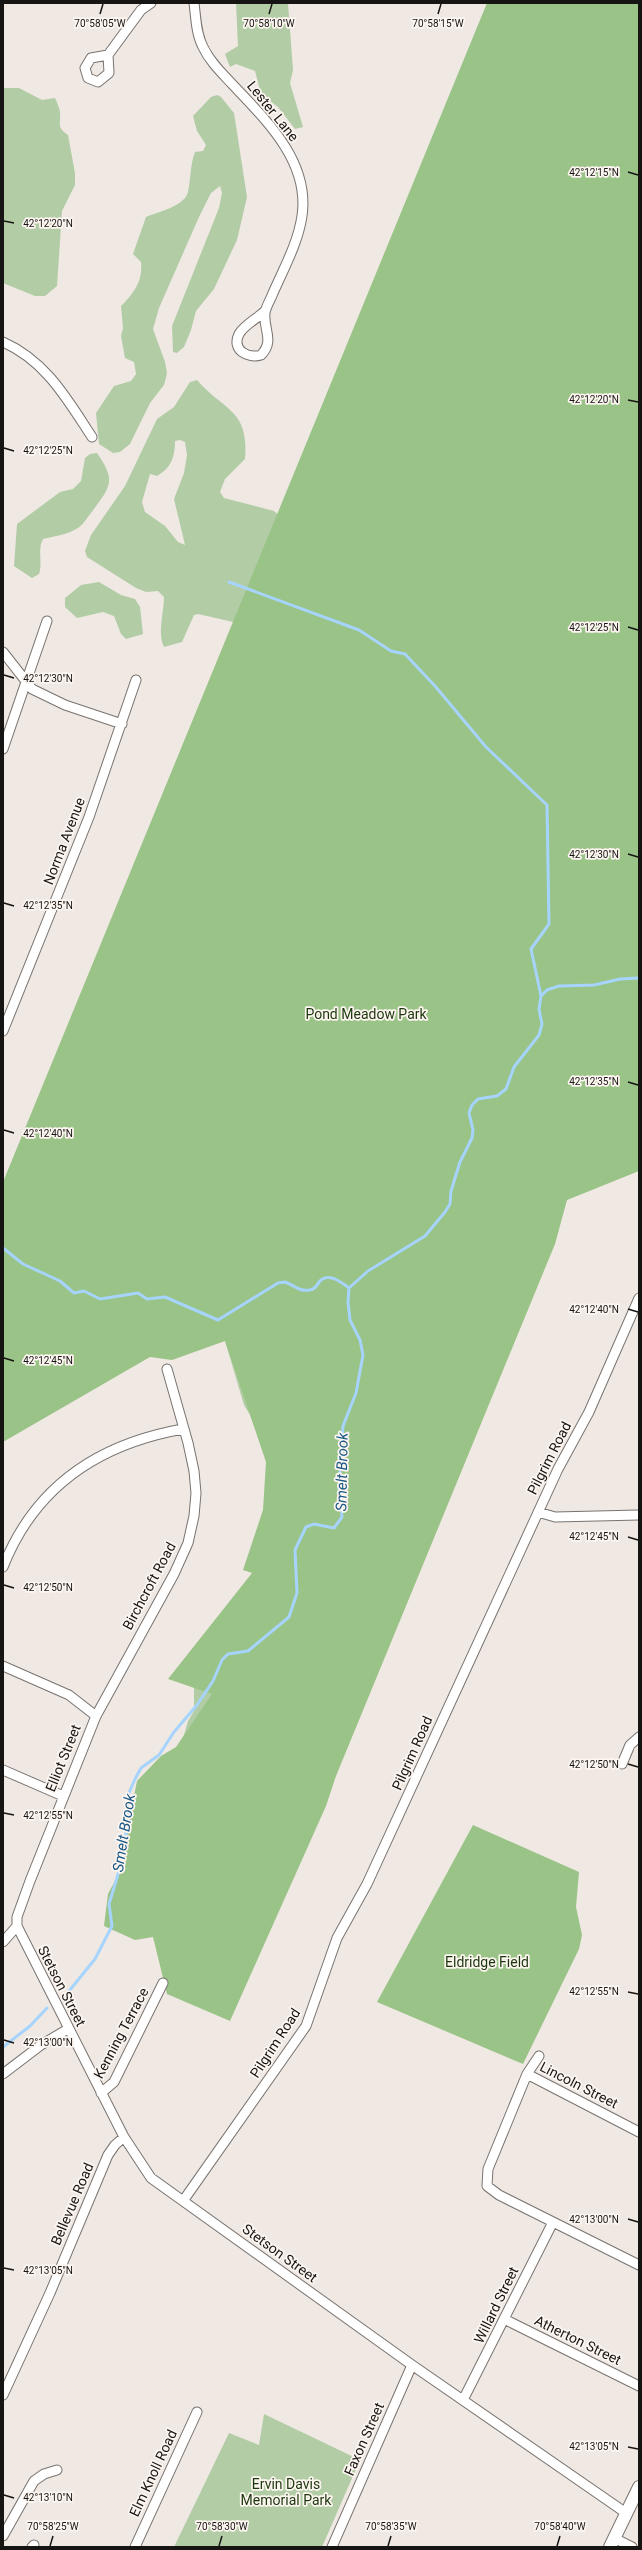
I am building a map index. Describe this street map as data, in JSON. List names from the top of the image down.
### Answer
{
  "streets": {
    "street": [
      "Lester Lane",
      "Norma Avenue",
      "Pilgrim Road",
      "Birchcroft Road",
      "Elliot Street",
      "Stetson Street",
      "Kenning Terrace",
      "Lincoln Street",
      "Bellevue Road",
      "Willard Street",
      "Atherton Street",
      "Faxon Street",
      "Elm Knoll Road"
    ]
  },
  "crossings": [
    ["Pilgrim Road", "Stetson Street"],
    ["Birchcroft Road", "Elliot Street"],
    ["Elliot Street", "Stetson Street"],
    ["Stetson Street", "Kenning Terrace"],
    ["Stetson Street", "Bellevue Road"],
    ["Stetson Street", "Willard Street"],
    ["Stetson Street", "Faxon Street"],
    ["Willard Street", "Atherton Street"]
  ],
  "water": ["Smelt Brook"],
  "parks": ["Pond Meadow Park", "Eldridge Field", "Ervin Davis Memorial Park"],
  "coordinates": [
    "70°58'05\"W",
    "70°58'10\"W",
    "70°58'15\"W",
    "42°12'15\"N",
    "42°12'20\"N",
    "42°12'25\"N",
    "42°12'30\"N",
    "42°12'35\"N",
    "42°12'40\"N",
    "42°12'45\"N",
    "42°12'50\"N",
    "42°12'55\"N",
    "42°13'00\"N",
    "42°13'05\"N",
    "42°13'10\"N",
    "70°58'25\"W",
    "70°58'30\"W",
    "70°58'35\"W",
    "70°58'40\"W"
  ]
}
